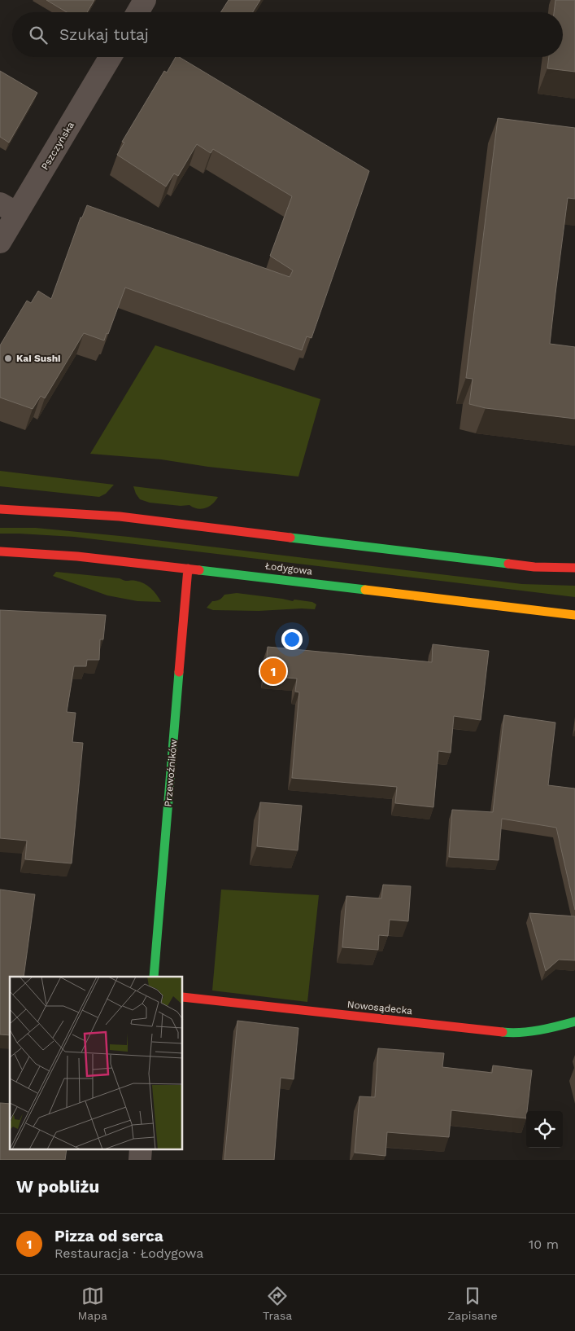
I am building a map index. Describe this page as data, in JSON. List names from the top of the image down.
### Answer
{
  "streets": {
    "main road": ["Łodygowa", "Przewoźników", "Nowosądecka"],
    "street": ["Pszczyńska"]
  },
  "crossings": [
    ["Łodygowa", "Przewoźników"]
  ],
  "places": ["Kai Sushi"],
  "page": {
    "search": "Szukaj tutaj",
    "pins": "1",
    "heading": "W pobliżu",
    "list": [
      {
        "mark": "1",
        "name": "Pizza od serca",
        "note": "Restauracja · Łodygowa",
        "value": "10 m"
      }
    ],
    "nav": ["Mapa", "Trasa", "Zapisane"]
  }
}
